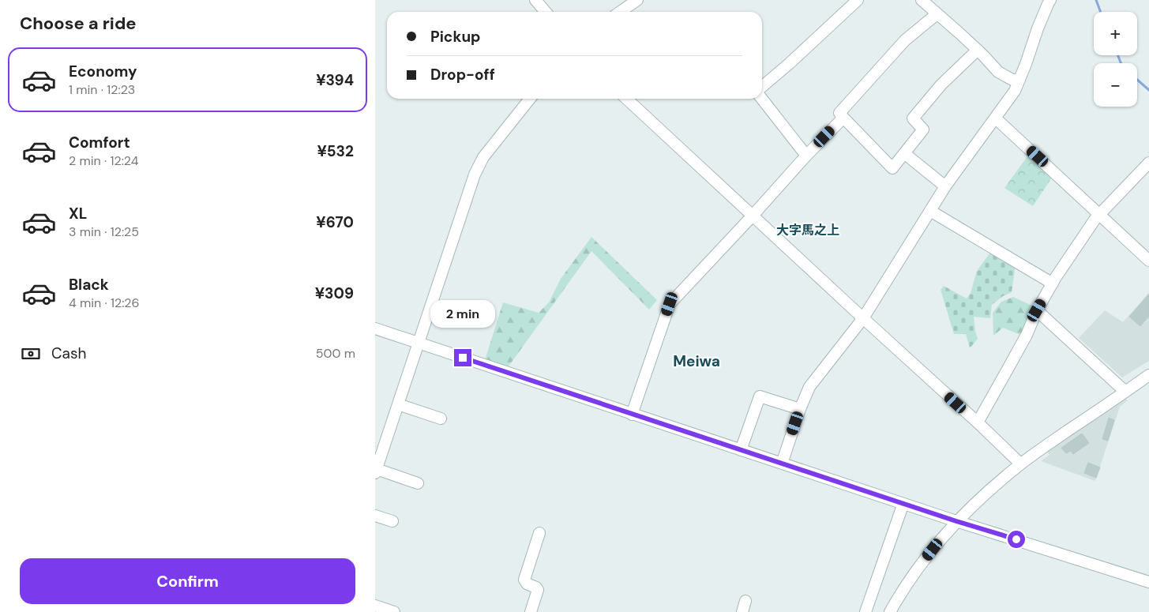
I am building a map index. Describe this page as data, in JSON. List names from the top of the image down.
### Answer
{
  "districts": ["大字馬之上", "Meiwa"],
  "page": {
    "heading": "Choose a ride",
    "map_buttons": ["+", "−"],
    "banner": ["Pickup", "Drop-off"],
    "list": [
      {
        "name": "Economy",
        "note": "1 min · 12:23",
        "value": "¥394"
      },
      {
        "name": "Comfort",
        "note": "2 min · 12:24",
        "value": "¥532"
      },
      {
        "name": "XL",
        "note": "3 min · 12:25",
        "value": "¥670"
      },
      {
        "name": "Black",
        "note": "4 min · 12:26",
        "value": "¥309"
      }
    ],
    "bubble": "2 min",
    "pay": ["Cash", "500 m"],
    "buttons": "Confirm"
  }
}
